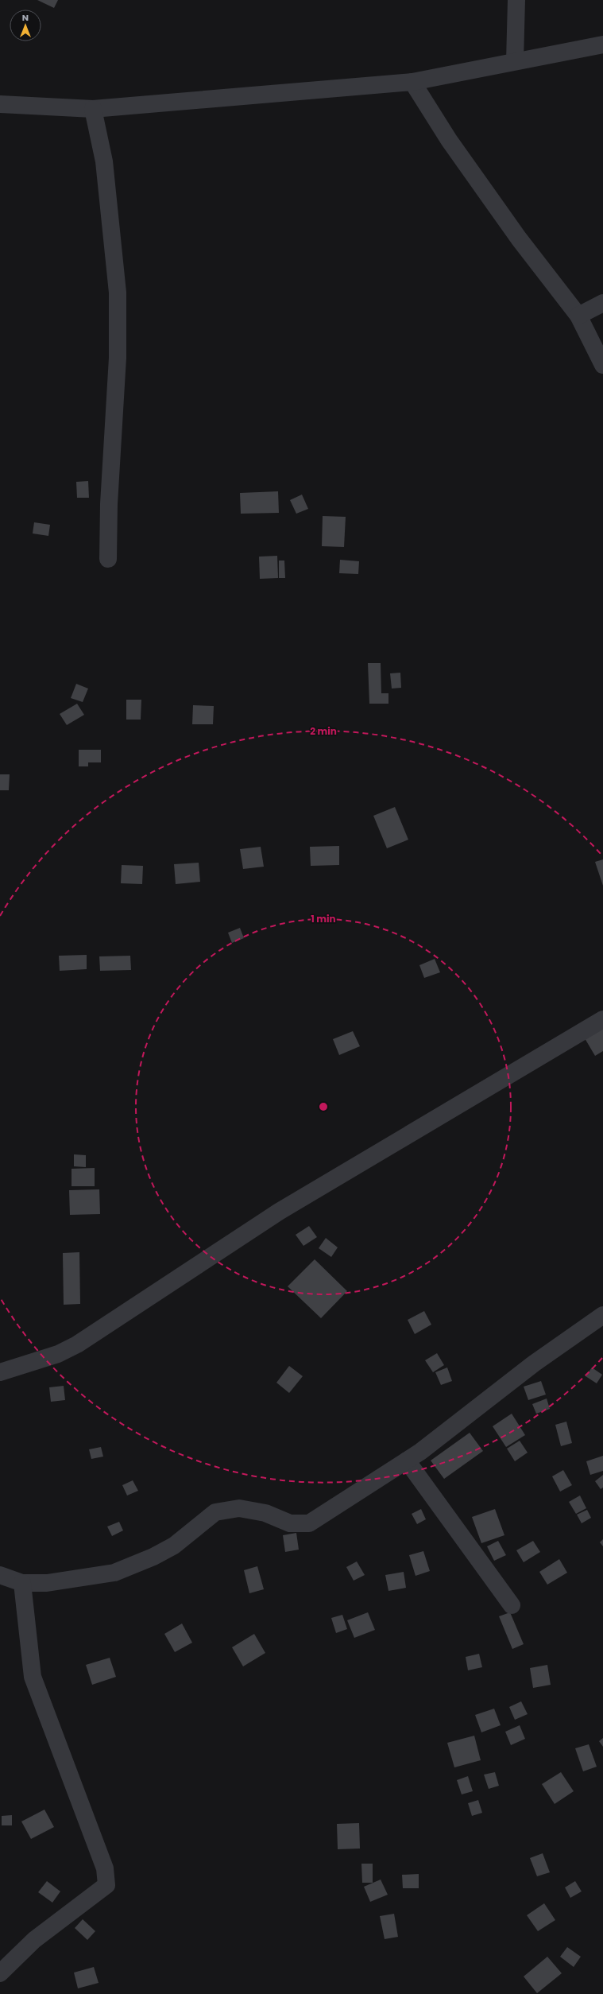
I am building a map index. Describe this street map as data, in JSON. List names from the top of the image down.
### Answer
{
  "north": "top",
  "rings": ["2 min", "1 min"]
}
